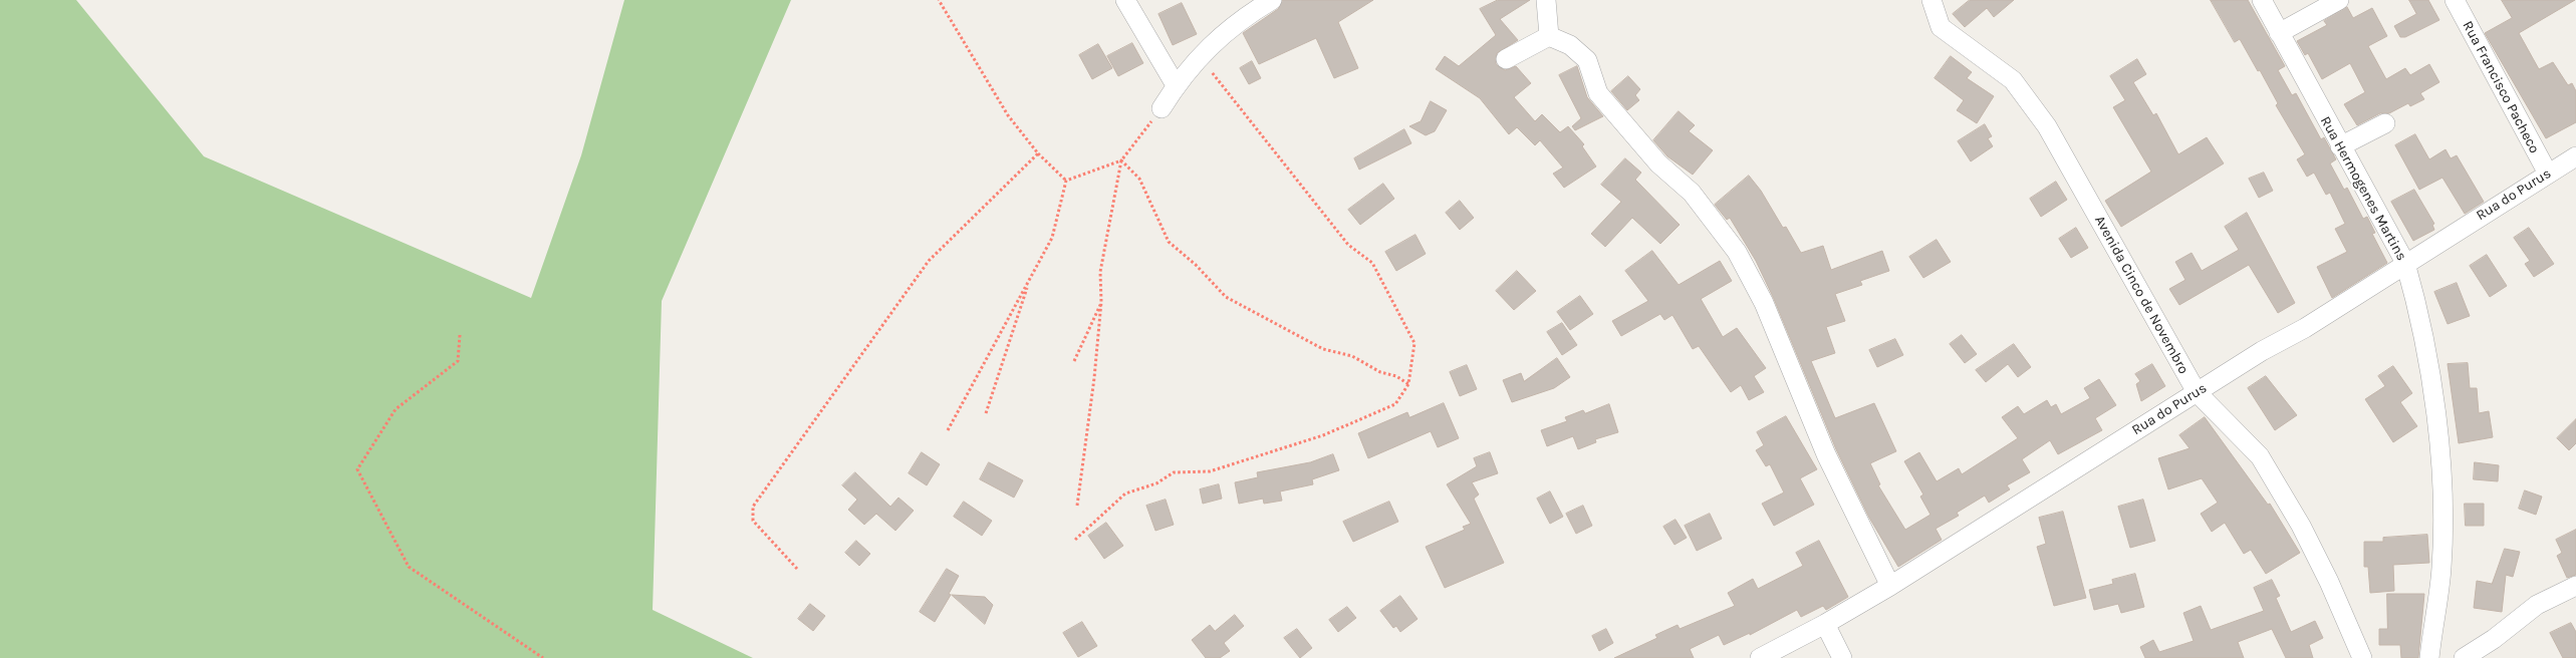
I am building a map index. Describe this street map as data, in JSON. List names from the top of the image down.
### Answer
{
  "streets": {
    "street": [
      "Rua Francisco Pacheco",
      "Rua Hermogenes Martins",
      "Rua do Purus",
      "Avenida Cinco de Novembro"
    ]
  },
  "crossings": [
    ["Rua Francisco Pacheco", "Rua do Purus"],
    ["Rua Hermogenes Martins", "Rua do Purus"],
    ["Rua do Purus", "Avenida Cinco de Novembro"]
  ]
}
